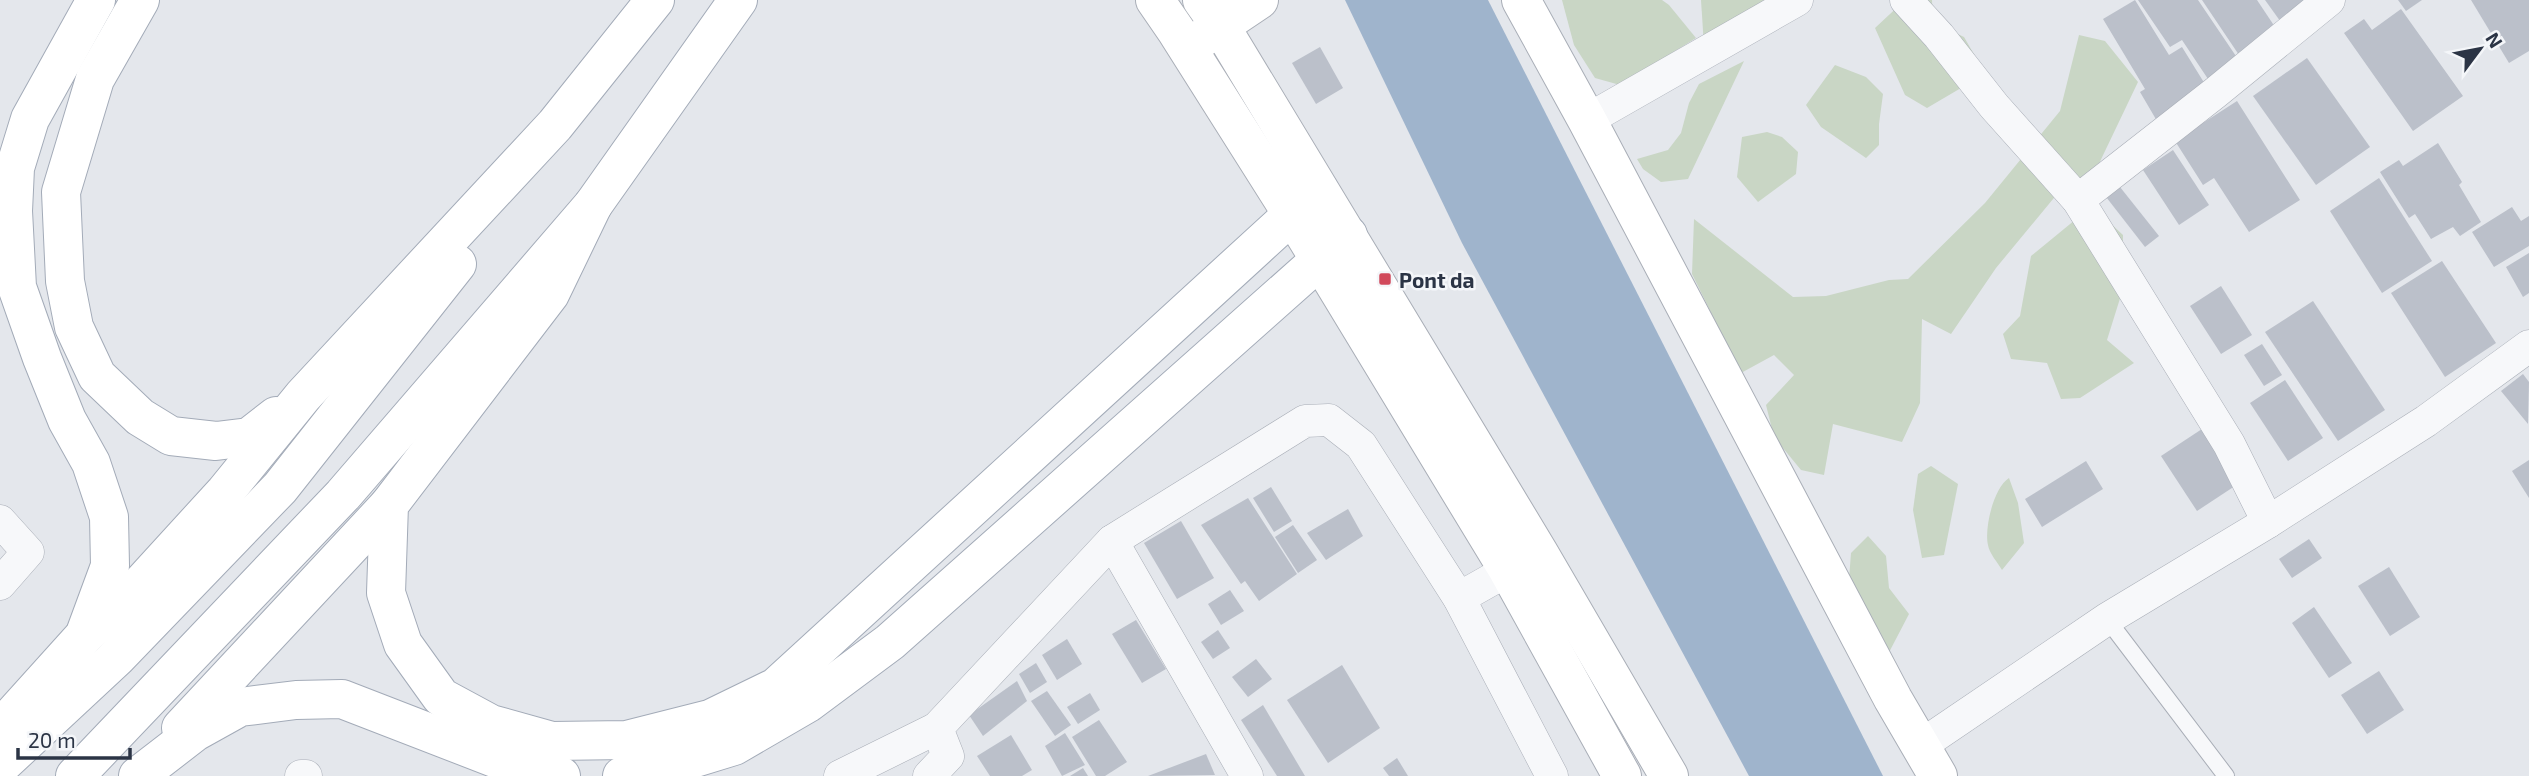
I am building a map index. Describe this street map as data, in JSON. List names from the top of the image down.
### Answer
{
  "places": {
    "transit": ["Pont da"]
  },
  "scale_bar": "20 m",
  "north": "top right"
}
